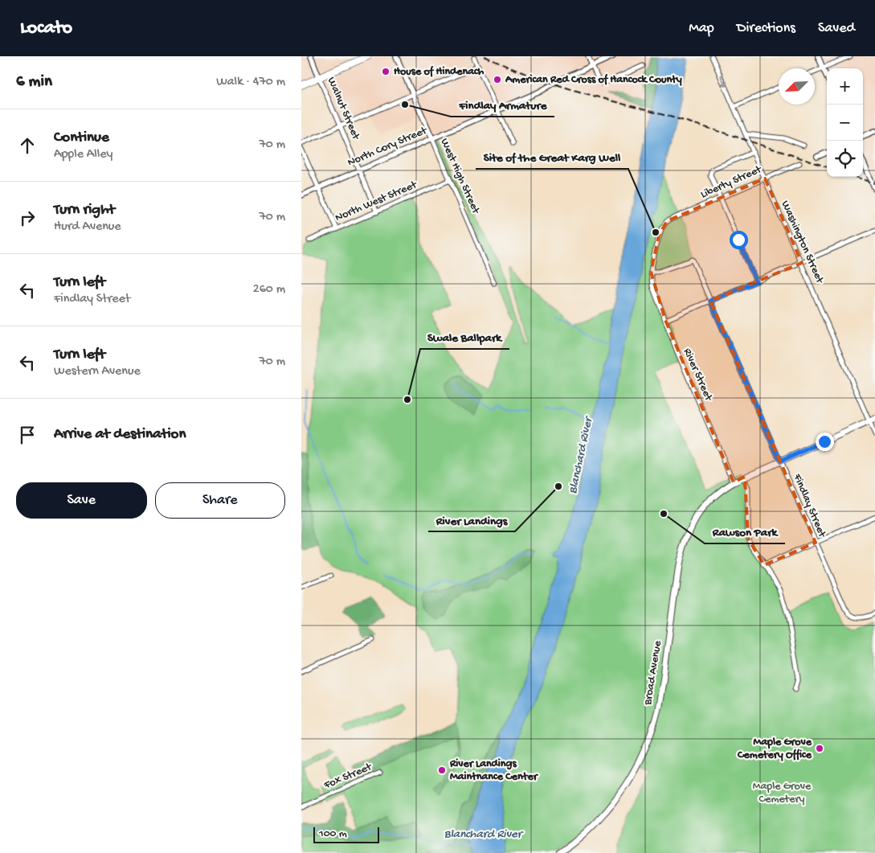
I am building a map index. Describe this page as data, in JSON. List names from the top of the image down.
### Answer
{
  "streets": {
    "main road": ["Broad Avenue"],
    "street": [
      "Walnut Street",
      "North Cory Street",
      "West High Street",
      "Liberty Street",
      "North West Street",
      "Washington Street",
      "River Street",
      "Findlay Street",
      "Fox Street"
    ]
  },
  "crossings": [
    ["Walnut Street", "North Cory Street"],
    ["Walnut Street", "North West Street"],
    ["North Cory Street", "West High Street"],
    ["West High Street", "North West Street"],
    ["Liberty Street", "Washington Street"],
    ["Liberty Street", "River Street"],
    ["Liberty Street", "Findlay Street"],
    ["Washington Street", "Broad Avenue"],
    ["River Street", "Findlay Street"],
    ["River Street", "Broad Avenue"],
    ["Findlay Street", "Broad Avenue"]
  ],
  "water": ["Blanchard River"],
  "parks": ["Maple Grove Cemetery"],
  "places": [
    "House of Hindenach",
    "American Red Cross of Hancock County",
    "Findlay Armature",
    "Site of the Great Karg Well",
    "Swale Ballpark",
    "River Landings",
    "Rawson Park",
    "Maple Grove Cemetery Office",
    "River Landings Maintnance Center"
  ],
  "scale_bar": "100 m",
  "north": "bottom left",
  "page": {
    "header": "Locato",
    "nav": ["Map", "Directions", "Saved"],
    "heading": ["6 min", "Walk · 470 m"],
    "map_buttons": ["+", "−"],
    "list": [
      ["Continue", "Apple Alley", "70 m"],
      ["Turn right", "Hurd Avenue", "70 m"],
      ["Turn left", "Findlay Street", "260 m"],
      ["Turn left", "Western Avenue", "70 m"],
      "Arrive at destination"
    ],
    "buttons": ["Save", "Share"],
    "scale": "100 m"
  }
}
